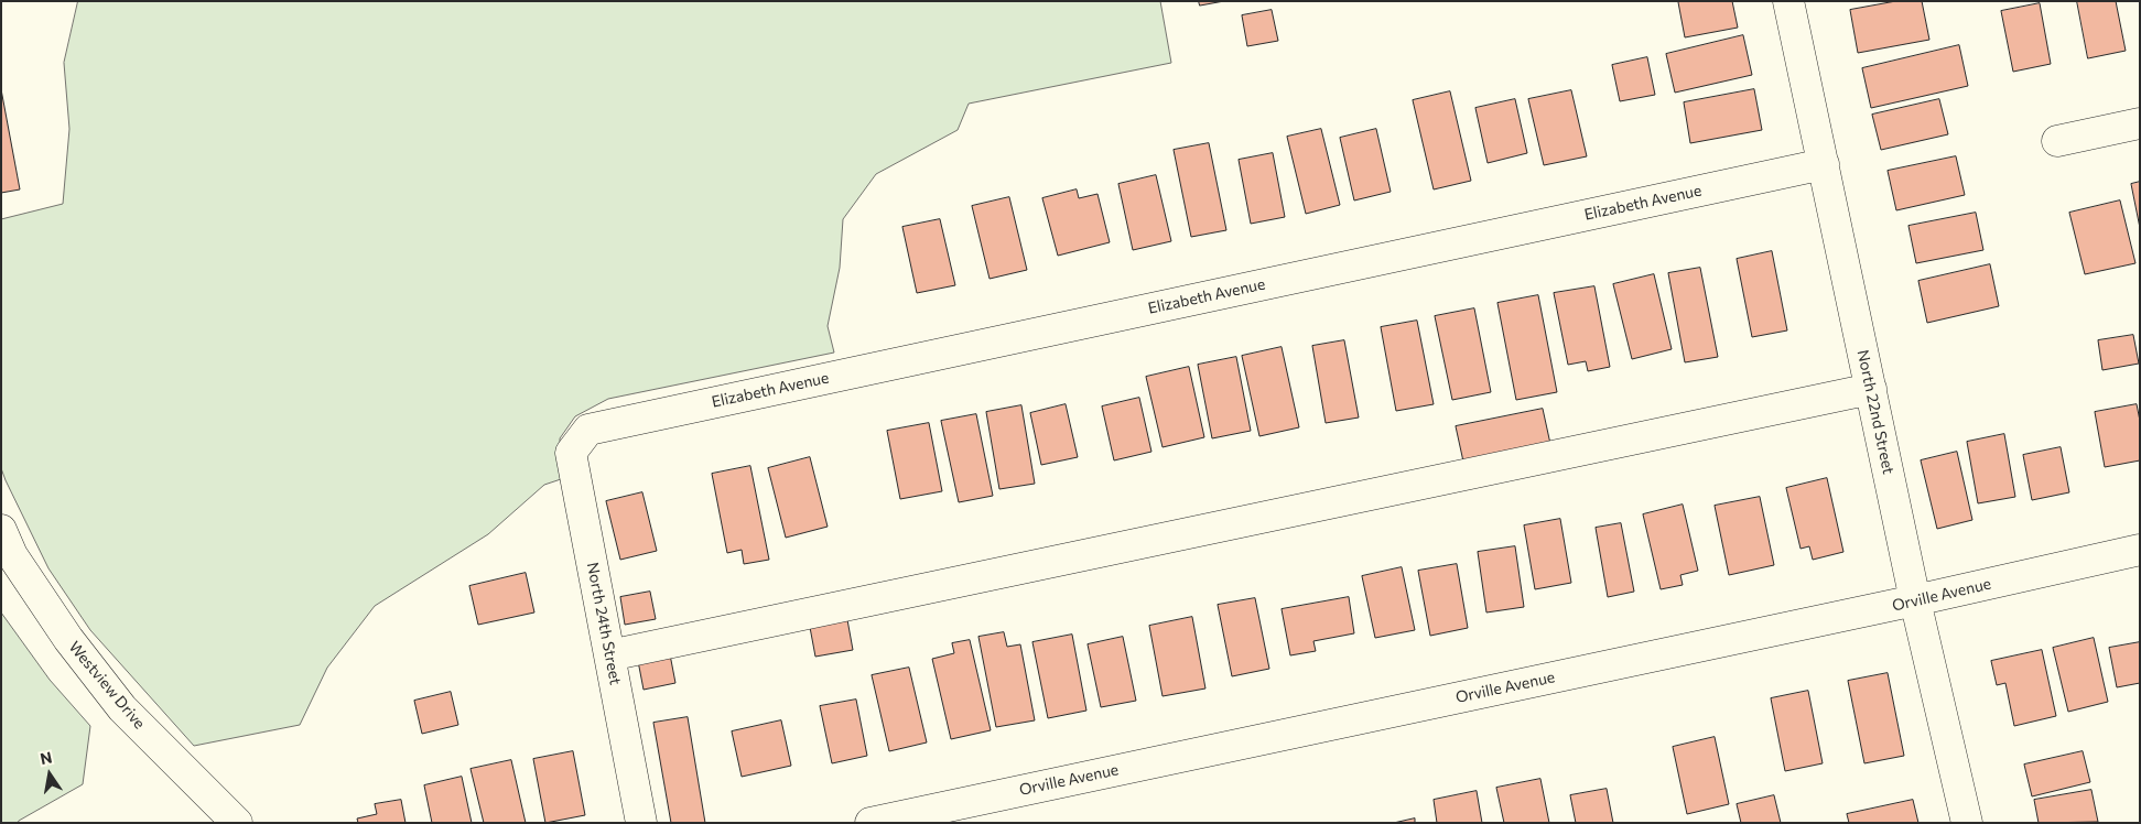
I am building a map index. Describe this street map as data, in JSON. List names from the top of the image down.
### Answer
{
  "streets": {
    "street": [
      "Elizabeth Avenue",
      "North 22nd Street",
      "Orville Avenue",
      "North 24th Street",
      "Westview Drive"
    ]
  },
  "crossings": [
    ["Elizabeth Avenue", "North 22nd Street"],
    ["Elizabeth Avenue", "North 24th Street"],
    ["North 22nd Street", "Orville Avenue"]
  ],
  "north": "top"
}
